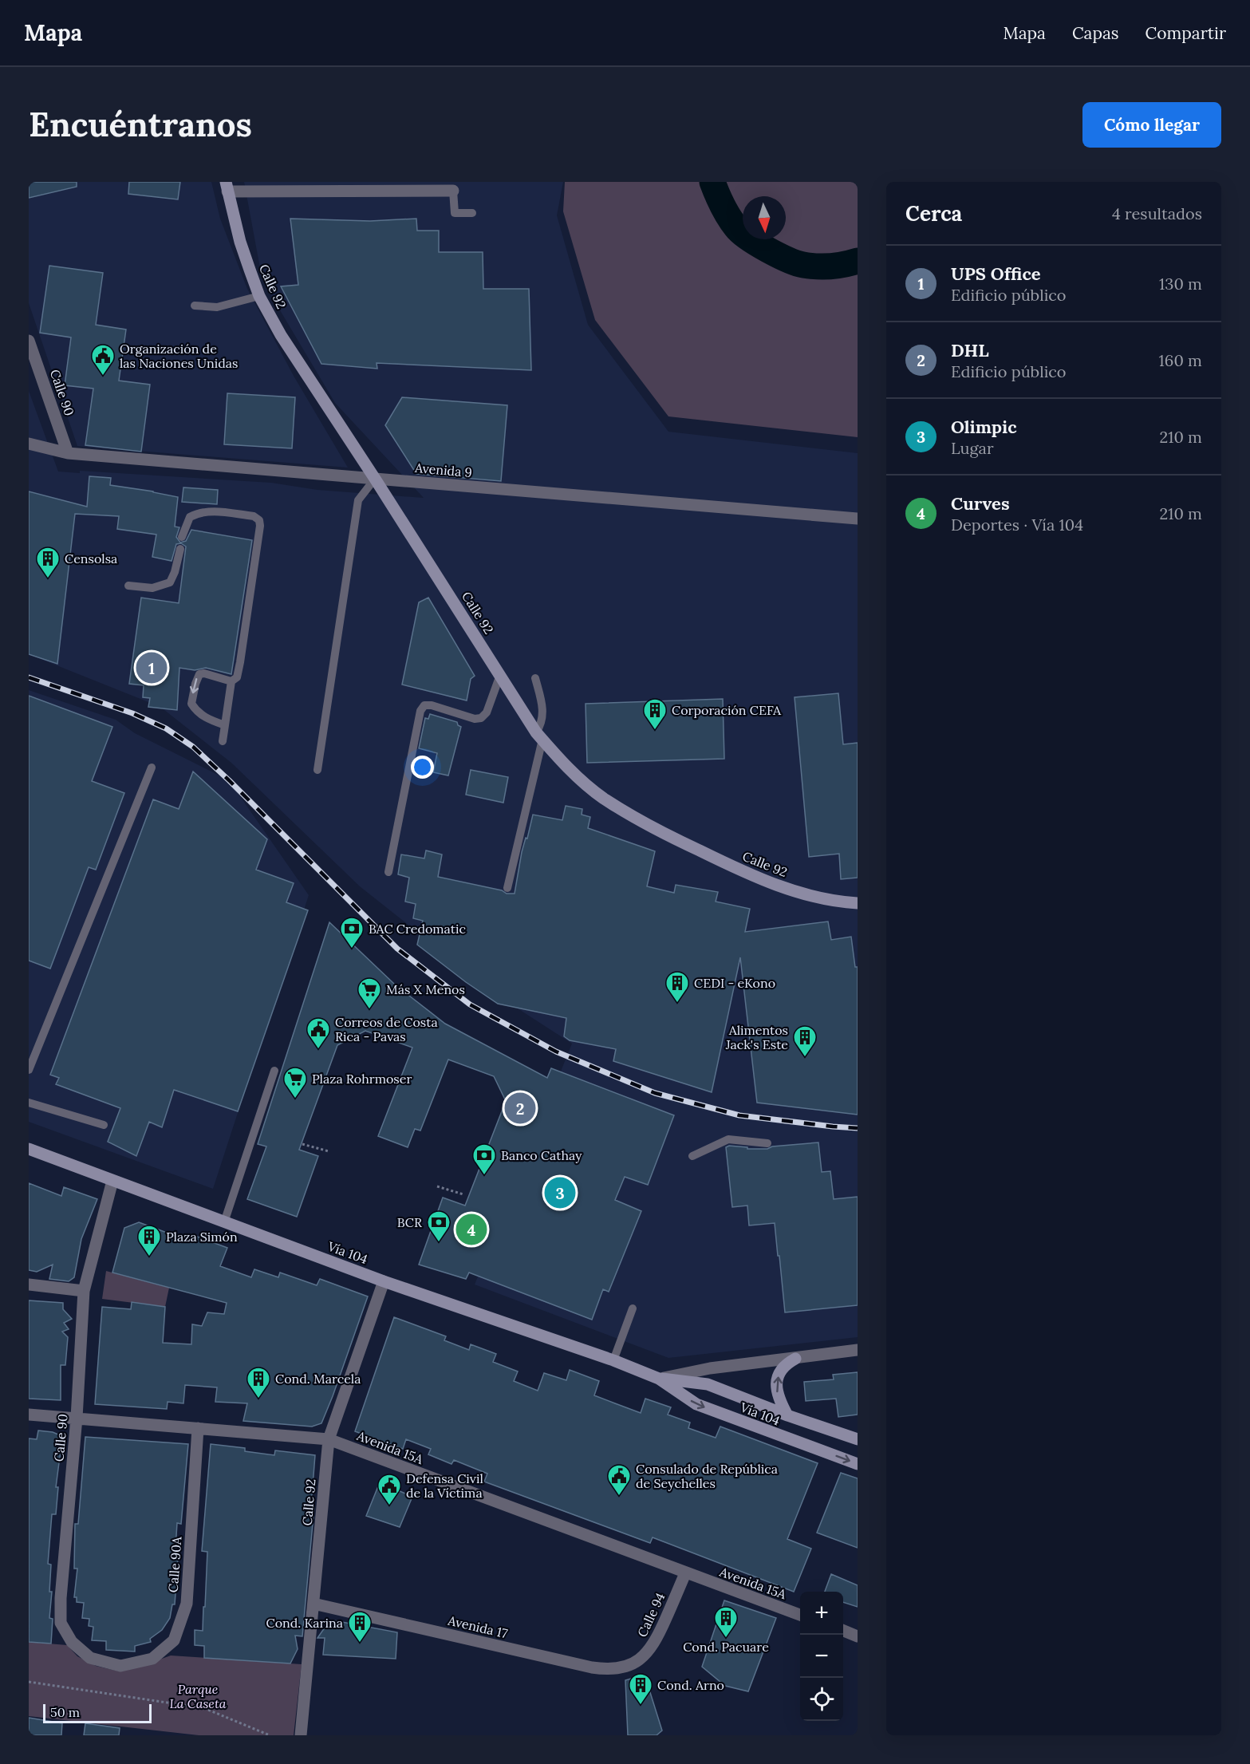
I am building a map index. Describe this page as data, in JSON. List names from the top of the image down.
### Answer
{
  "streets": {
    "main road": ["Calle 92", "Vía 104"],
    "street": [
      "Calle 90",
      "Avenida 9",
      "Avenida 15A",
      "Calle 90A",
      "Calle 94",
      "Avenida 17"
    ]
  },
  "crossings": [
    ["Calle 92", "Avenida 9"],
    ["Calle 92", "Vía 104"],
    ["Calle 92", "Avenida 15A"],
    ["Calle 92", "Avenida 17"],
    ["Calle 90", "Avenida 9"],
    ["Calle 90", "Vía 104"],
    ["Calle 90", "Avenida 15A"],
    ["Calle 90", "Calle 90A"],
    ["Avenida 15A", "Calle 90A"],
    ["Avenida 15A", "Calle 94"],
    ["Calle 94", "Avenida 17"]
  ],
  "parks": ["Parque La Caseta"],
  "places": {
    "public building": [
      "Organización de las Naciones Unidas",
      "Correos de Costa Rica - Pavas",
      "Consulado de República de Seychelles",
      "Defensa Civil de la Víctima"
    ],
    "building": [
      "Censolsa",
      "Corporación CEFA",
      "CEDI - eKono",
      "Alimentos Jack's Este",
      "Plaza Simón",
      "Cond. Marcela",
      "Cond. Pacuare",
      "Cond. Karina",
      "Cond. Arno"
    ],
    "bank": ["BAC Credomatic", "Banco Cathay", "BCR"],
    "supermarket": ["Más X Menos", "Plaza Rohrmoser"]
  },
  "scale_bar": "50 m",
  "north": "bottom",
  "page": {
    "header": "Mapa",
    "nav": ["Mapa", "Capas", "Compartir"],
    "buttons": "Cómo llegar",
    "title": "Encuéntranos",
    "heading": ["Cerca", "4 resultados"],
    "list": [
      {
        "mark": "1",
        "name": "UPS Office",
        "note": "Edificio público",
        "value": "130 m"
      },
      {
        "mark": "2",
        "name": "DHL",
        "note": "Edificio público",
        "value": "160 m"
      },
      {
        "mark": "3",
        "name": "Olimpic",
        "note": "Lugar",
        "value": "210 m"
      },
      {
        "mark": "4",
        "name": "Curves",
        "note": "Deportes · Vía 104",
        "value": "210 m"
      }
    ],
    "pins": [
      "1",
      "2",
      "3",
      "4"
    ],
    "map_buttons": ["+", "−"],
    "scale": "50 m"
  }
}
